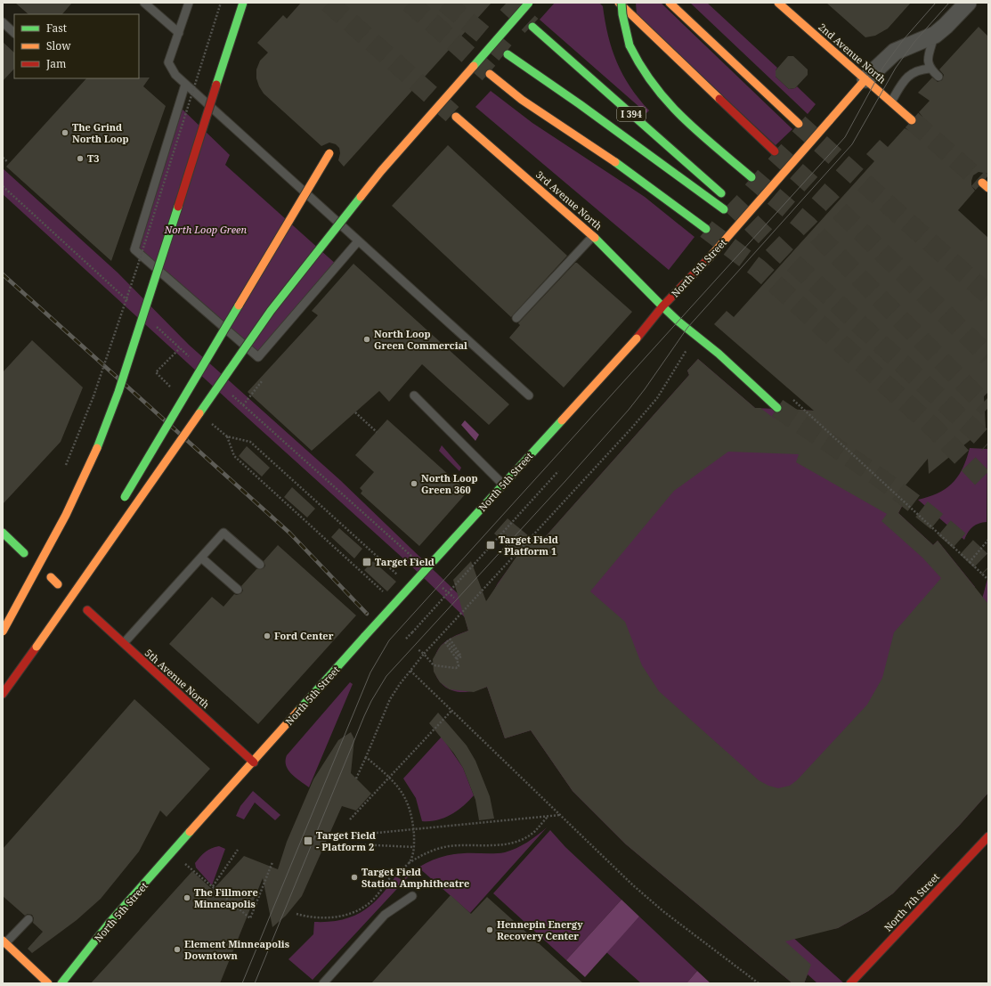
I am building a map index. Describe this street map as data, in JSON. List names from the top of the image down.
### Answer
{
  "streets": {
    "main road": [
      "2nd Avenue North",
      "I 394",
      "3rd Avenue North",
      "North 5th Street",
      "5th Avenue North",
      "North 7th Street"
    ]
  },
  "crossings": [
    ["2nd Avenue North", "North 5th Street"],
    ["3rd Avenue North", "North 5th Street"],
    ["North 5th Street", "5th Avenue North"]
  ],
  "parks": ["North Loop Green"],
  "places": {
    "other": [
      "The Grind North Loop",
      "T3",
      "North Loop Green Commercial",
      "North Loop Green 360",
      "Ford Center",
      "Target Field Station Amphitheatre",
      "The Fillmore Minneapolis",
      "Hennepin Energy Recovery Center",
      "Element Minneapolis Downtown"
    ],
    "transit": ["Target Field - Platform 1", "Target Field", "Target Field - Platform 2"]
  },
  "legend": ["Fast", "Slow", "Jam"]
}
